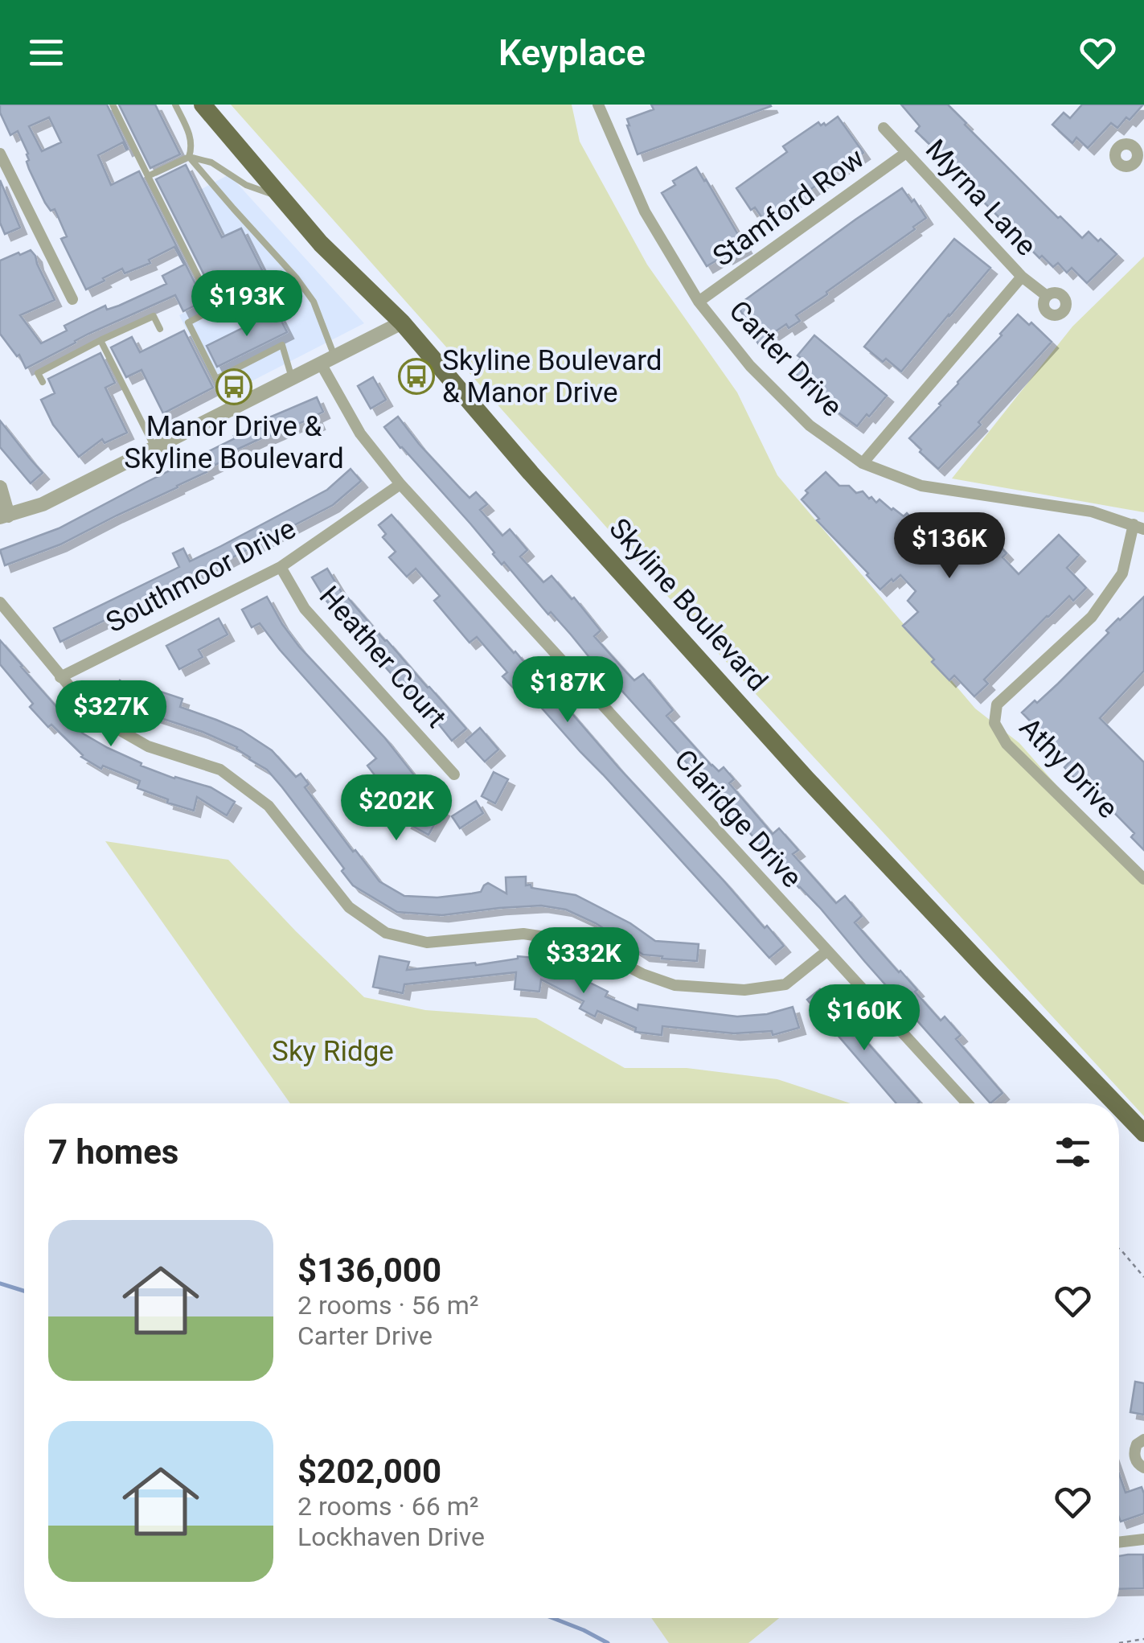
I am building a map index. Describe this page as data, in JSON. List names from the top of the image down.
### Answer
{
  "streets": {
    "main road": ["Skyline Boulevard"],
    "street": [
      "Myrna Lane",
      "Stamford Row",
      "Carter Drive",
      "Southmoor Drive",
      "Heather Court",
      "Athy Drive",
      "Claridge Drive"
    ]
  },
  "crossings": [
    ["Myrna Lane", "Stamford Row"],
    ["Stamford Row", "Carter Drive"],
    ["Carter Drive", "Athy Drive"],
    ["Southmoor Drive", "Heather Court"],
    ["Southmoor Drive", "Claridge Drive"]
  ],
  "parks": ["Sky Ridge"],
  "places": {
    "bus stop": ["Skyline Boulevard & Manor Drive", "Manor Drive & Skyline Boulevard"]
  },
  "page": {
    "header": "Keyplace",
    "price": [
      "$193K",
      "$136K",
      "$187K",
      "$327K",
      "$202K",
      "$332K",
      "$160K"
    ],
    "heading": "7 homes",
    "list": [
      {
        "name": "$136,000",
        "note": "2 rooms · 56 m² · Carter Drive"
      },
      {
        "name": "$202,000",
        "note": "2 rooms · 66 m² · Lockhaven Drive"
      }
    ]
  }
}
